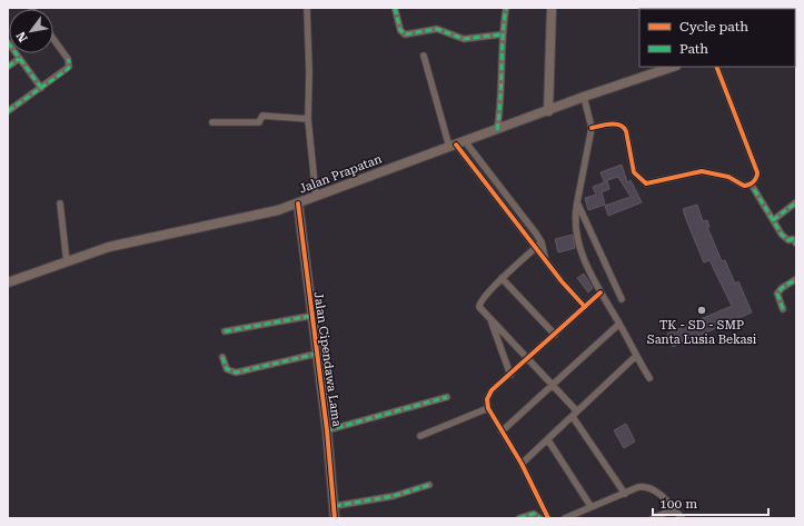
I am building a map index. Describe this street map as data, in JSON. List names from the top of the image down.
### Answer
{
  "streets": {
    "main road": ["Jalan Prapatan", "Jalan Cipendawa Lama"]
  },
  "crossings": [
    ["Jalan Prapatan", "Jalan Cipendawa Lama"]
  ],
  "places": ["TK - SD - SMP Santa Lusia Bekasi"],
  "legend": ["Cycle path", "Path"],
  "scale_bar": "100 m",
  "north": "bottom left"
}
